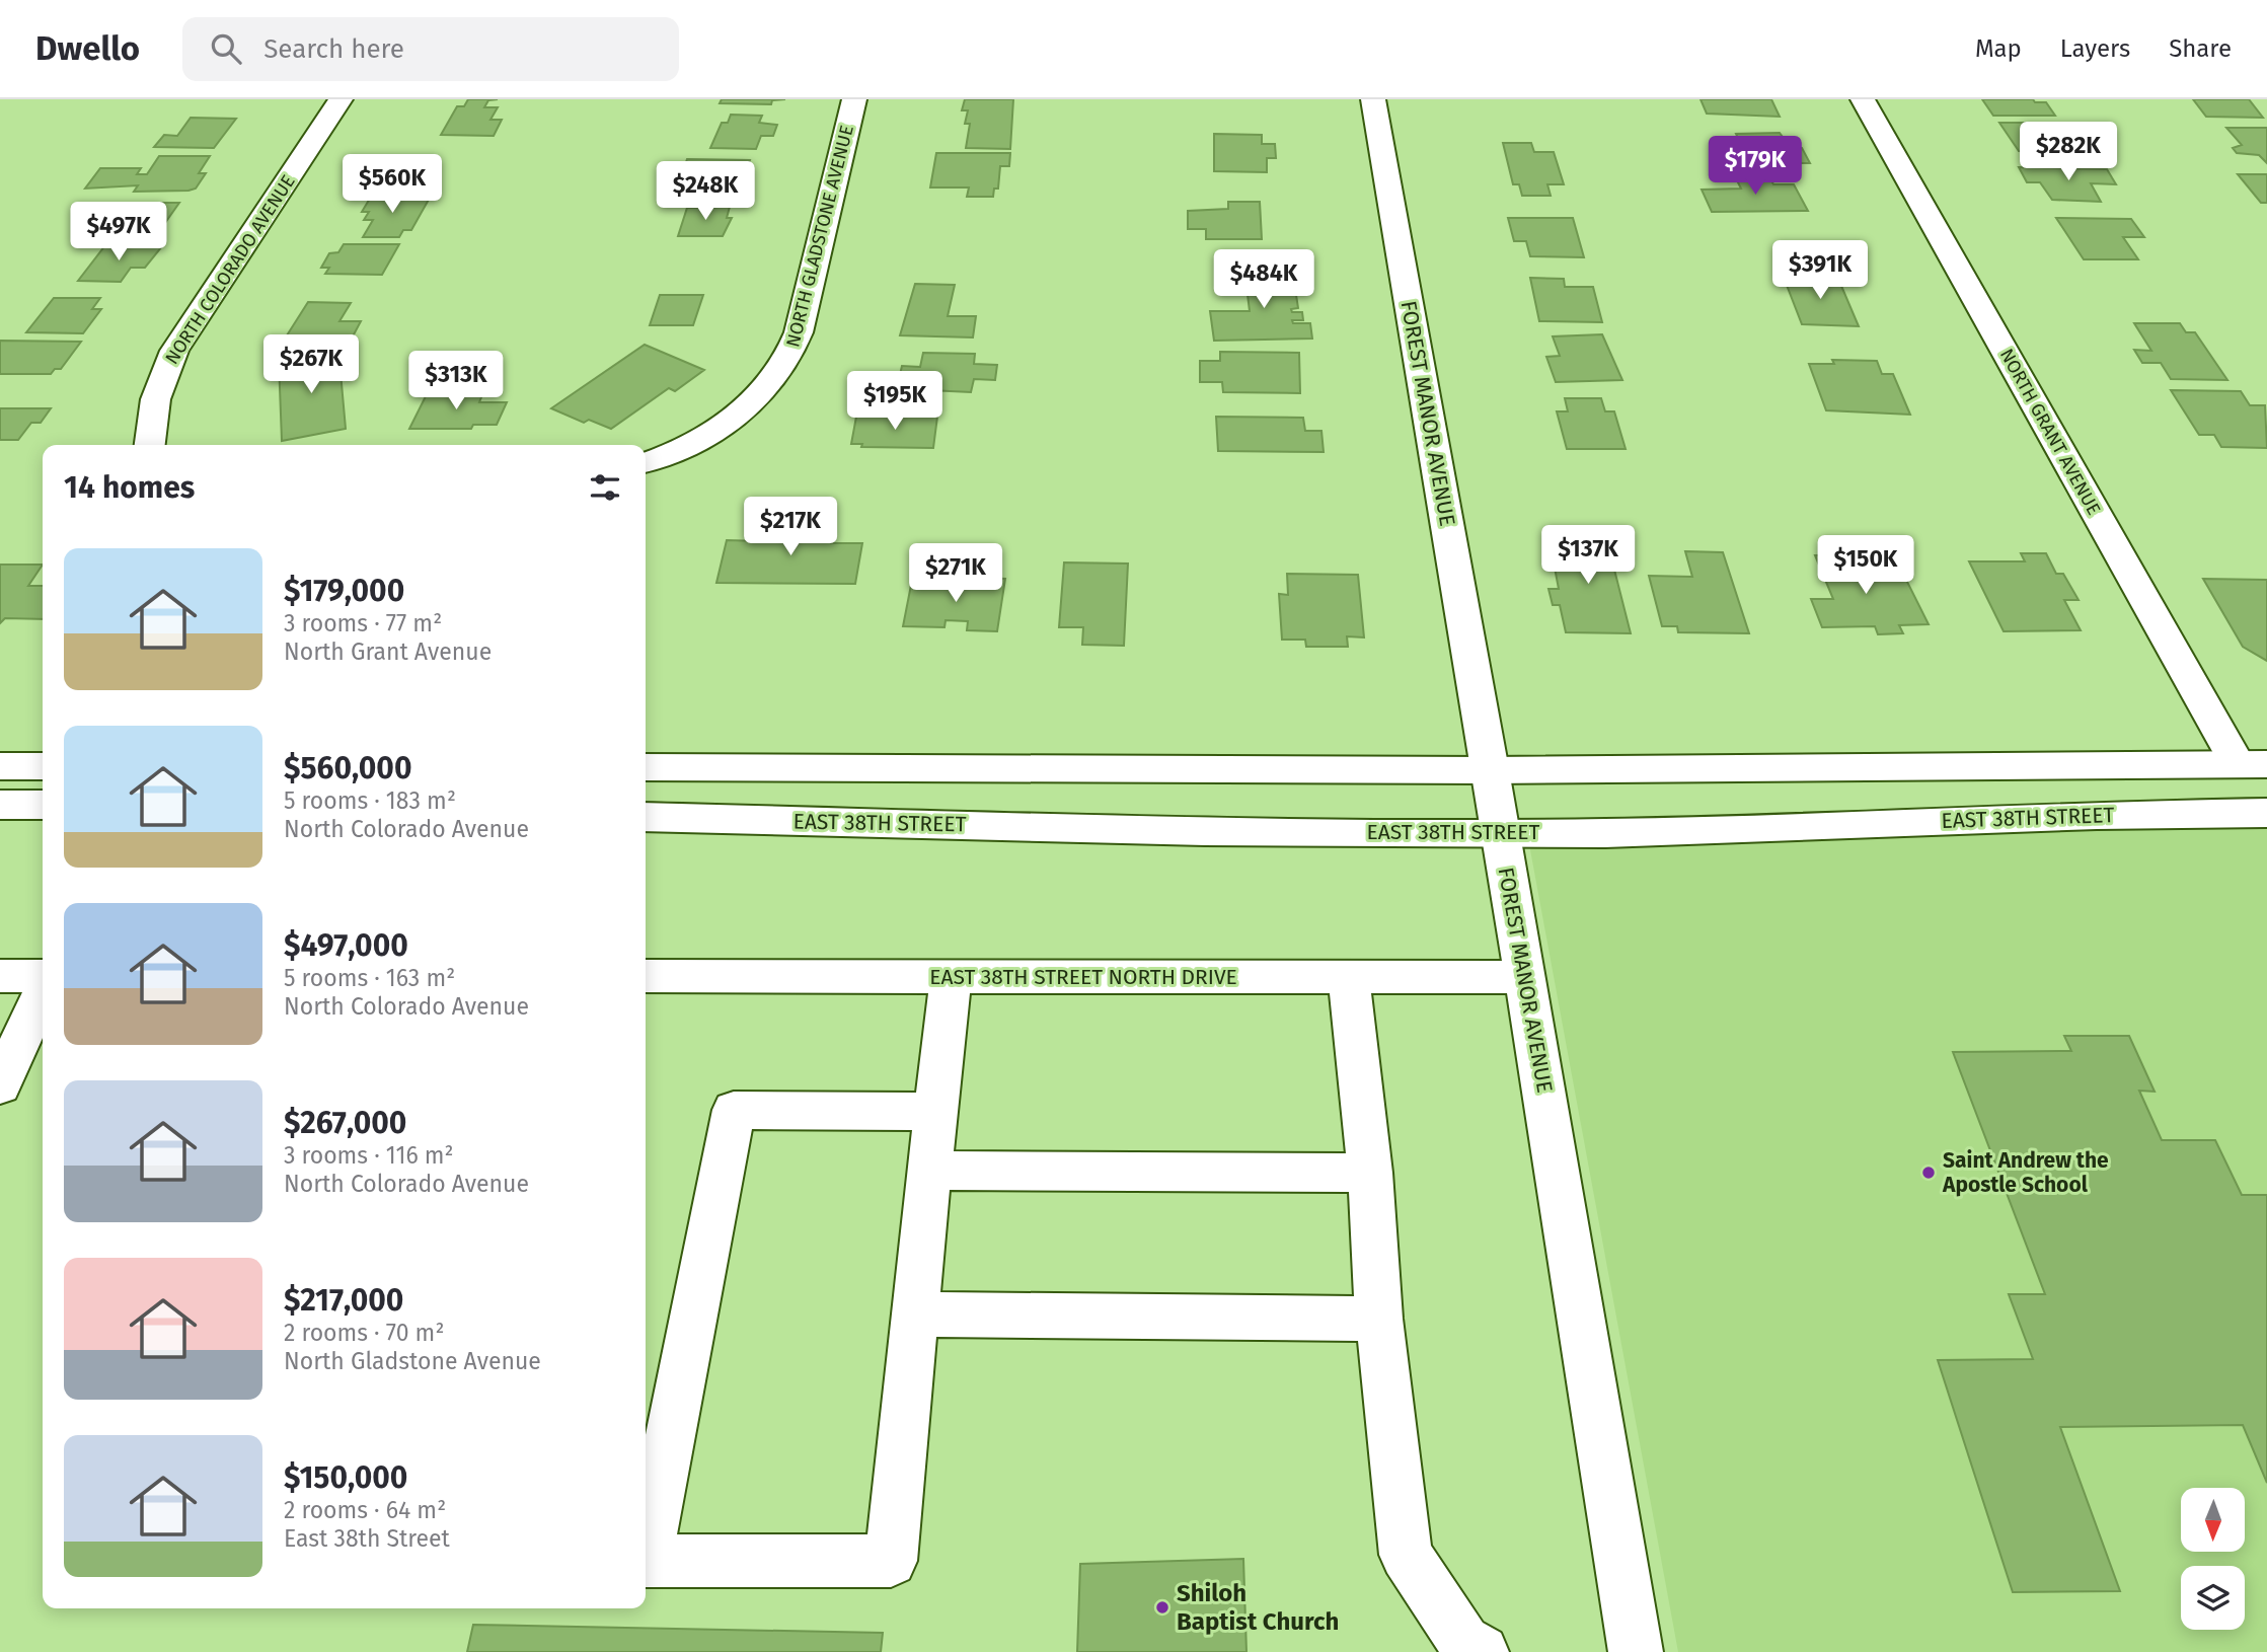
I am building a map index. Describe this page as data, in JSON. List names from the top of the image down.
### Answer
{
  "streets": {
    "street": [
      "NORTH GLADSTONE AVENUE",
      "NORTH COLORADO AVENUE",
      "FOREST MANOR AVENUE",
      "NORTH GRANT AVENUE",
      "EAST 38TH STREET",
      "EAST 38TH STREET NORTH DRIVE"
    ]
  },
  "crossings": [
    ["FOREST MANOR AVENUE", "EAST 38TH STREET"],
    ["FOREST MANOR AVENUE", "EAST 38TH STREET NORTH DRIVE"]
  ],
  "places": ["Saint Andrew the Apostle School", "Shiloh Baptist Church"],
  "north": "bottom",
  "page": {
    "header": "Dwello",
    "search": "Search here",
    "nav": ["Map", "Layers", "Share"],
    "price": [
      "$282K",
      "$179K",
      "$560K",
      "$248K",
      "$497K",
      "$391K",
      "$484K",
      "$267K",
      "$313K",
      "$195K",
      "$217K",
      "$137K",
      "$150K",
      "$271K"
    ],
    "heading": "14 homes",
    "list": [
      {
        "name": "$179,000",
        "note": "3 rooms · 77 m² · North Grant Avenue"
      },
      {
        "name": "$560,000",
        "note": "5 rooms · 183 m² · North Colorado Avenue"
      },
      {
        "name": "$497,000",
        "note": "5 rooms · 163 m² · North Colorado Avenue"
      },
      {
        "name": "$267,000",
        "note": "3 rooms · 116 m² · North Colorado Avenue"
      },
      {
        "name": "$217,000",
        "note": "2 rooms · 70 m² · North Gladstone Avenue"
      },
      {
        "name": "$150,000",
        "note": "2 rooms · 64 m² · East 38th Street"
      }
    ]
  }
}
